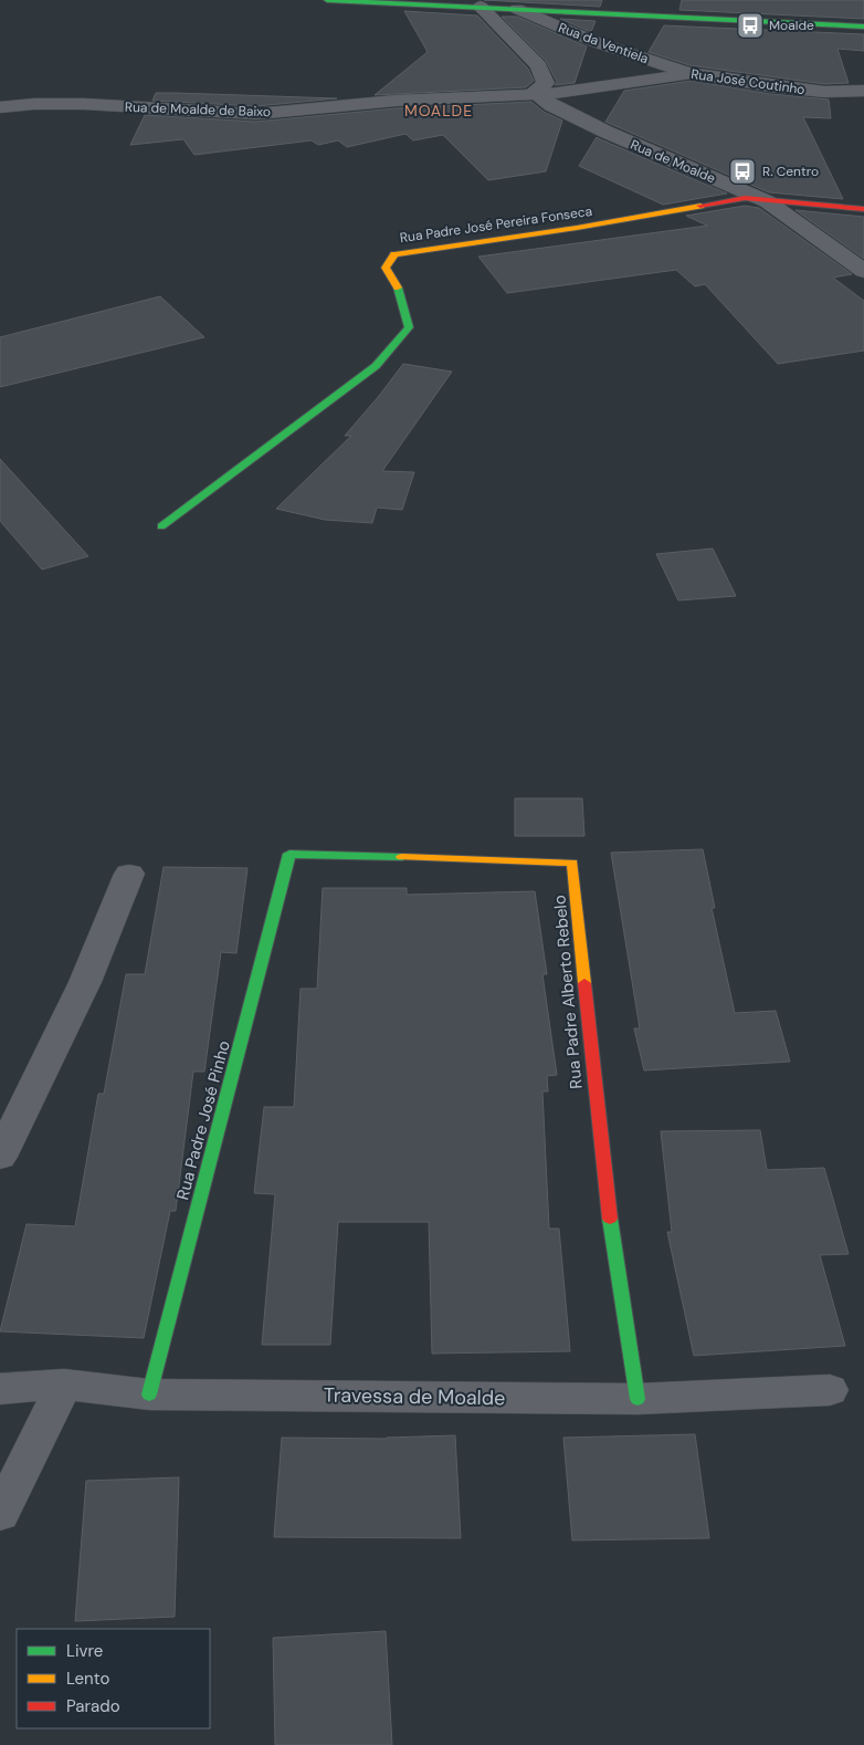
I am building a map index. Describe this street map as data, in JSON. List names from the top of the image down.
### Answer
{
  "streets": {
    "street": [
      "Rua da Ventiela",
      "Rua José Coutinho",
      "Rua de Moalde de Baixo",
      "Rua de Moalde",
      "Rua Padre José Pereira Fonseca",
      "Rua Padre Alberto Rebelo",
      "Rua Padre José Pinho",
      "Travessa de Moalde"
    ]
  },
  "crossings": [
    ["Rua da Ventiela", "Rua José Coutinho"],
    ["Rua José Coutinho", "Rua de Moalde de Baixo"],
    ["Rua José Coutinho", "Rua de Moalde"],
    ["Rua de Moalde", "Rua Padre José Pereira Fonseca"],
    ["Rua Padre Alberto Rebelo", "Rua Padre José Pinho"],
    ["Rua Padre Alberto Rebelo", "Travessa de Moalde"],
    ["Rua Padre José Pinho", "Travessa de Moalde"]
  ],
  "districts": ["MOALDE"],
  "places": {
    "bus stop": ["Moalde", "R. Centro"]
  },
  "legend": ["Livre", "Lento", "Parado"]
}
